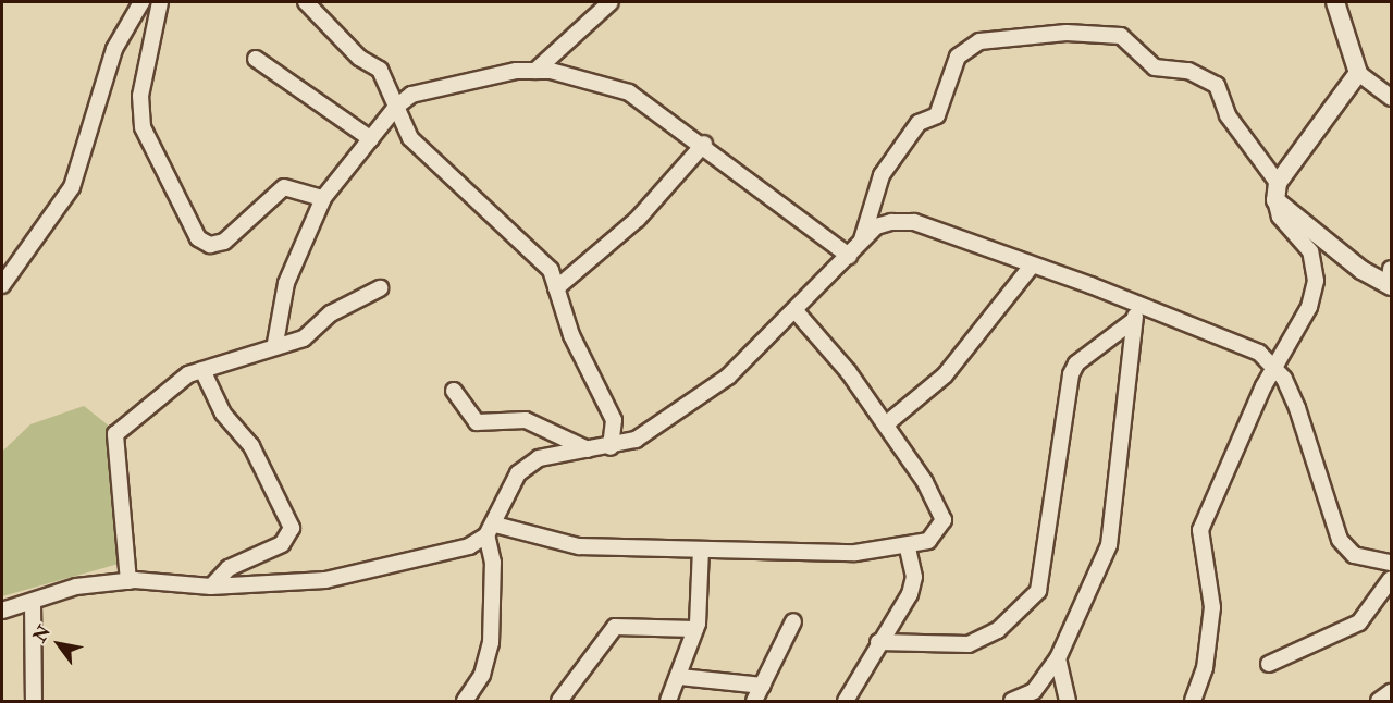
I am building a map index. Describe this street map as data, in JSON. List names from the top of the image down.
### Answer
{
  "north": "top left"
}
